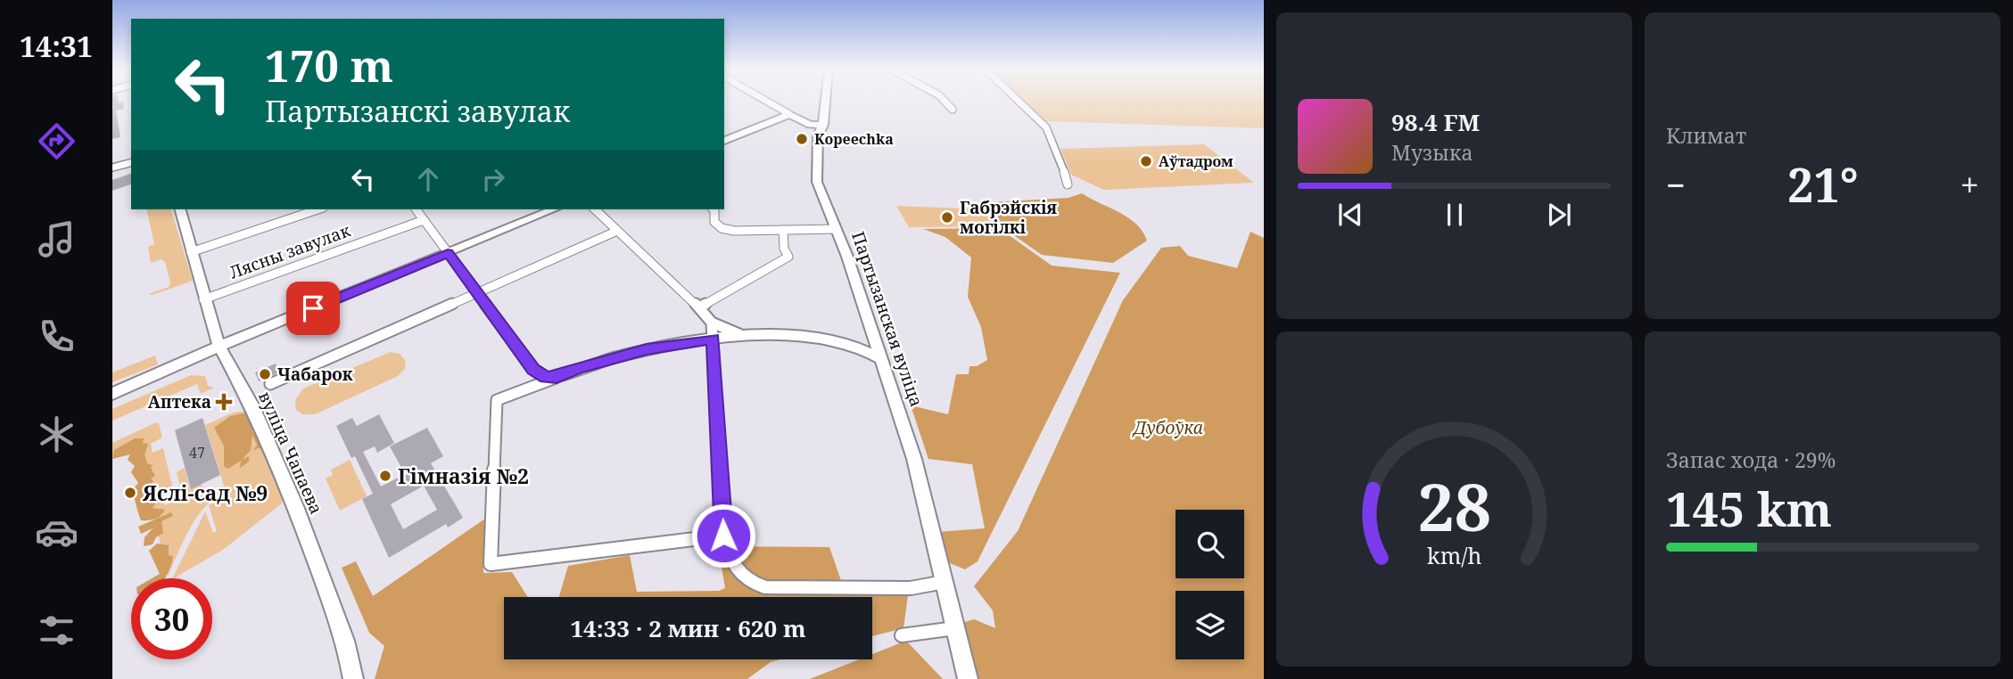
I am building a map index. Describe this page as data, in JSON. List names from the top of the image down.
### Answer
{
  "streets": {
    "main road": ["Партызанская вуліца", "вуліца Чапаева"],
    "street": ["Лясны завулак"]
  },
  "crossings": [
    ["Лясны завулак", "вуліца Чапаева"]
  ],
  "parks": ["Дубоўка"],
  "places": {
    "other": [
      "Kopeechka",
      "Аўтадром",
      "Габрэйскія могілкі",
      "Чабарок",
      "Гімназія №2",
      "Яслі-сад №9"
    ],
    "health": ["Аптека"]
  },
  "house_numbers": ["47"],
  "page": {
    "tabs": "14:31",
    "tile": [
      "Климат",
      ["Запас хода · 29%", "145 km"]
    ],
    "turn": ["170 m", "Партызанскі завулак"],
    "song": ["98.4 FM", "Музыка"],
    "heat": ["−", "21°", "+"],
    "limit": "30",
    "trip": "14:33 · 2 мин · 620 m",
    "gauge": ["28", "km/h"]
  }
}
